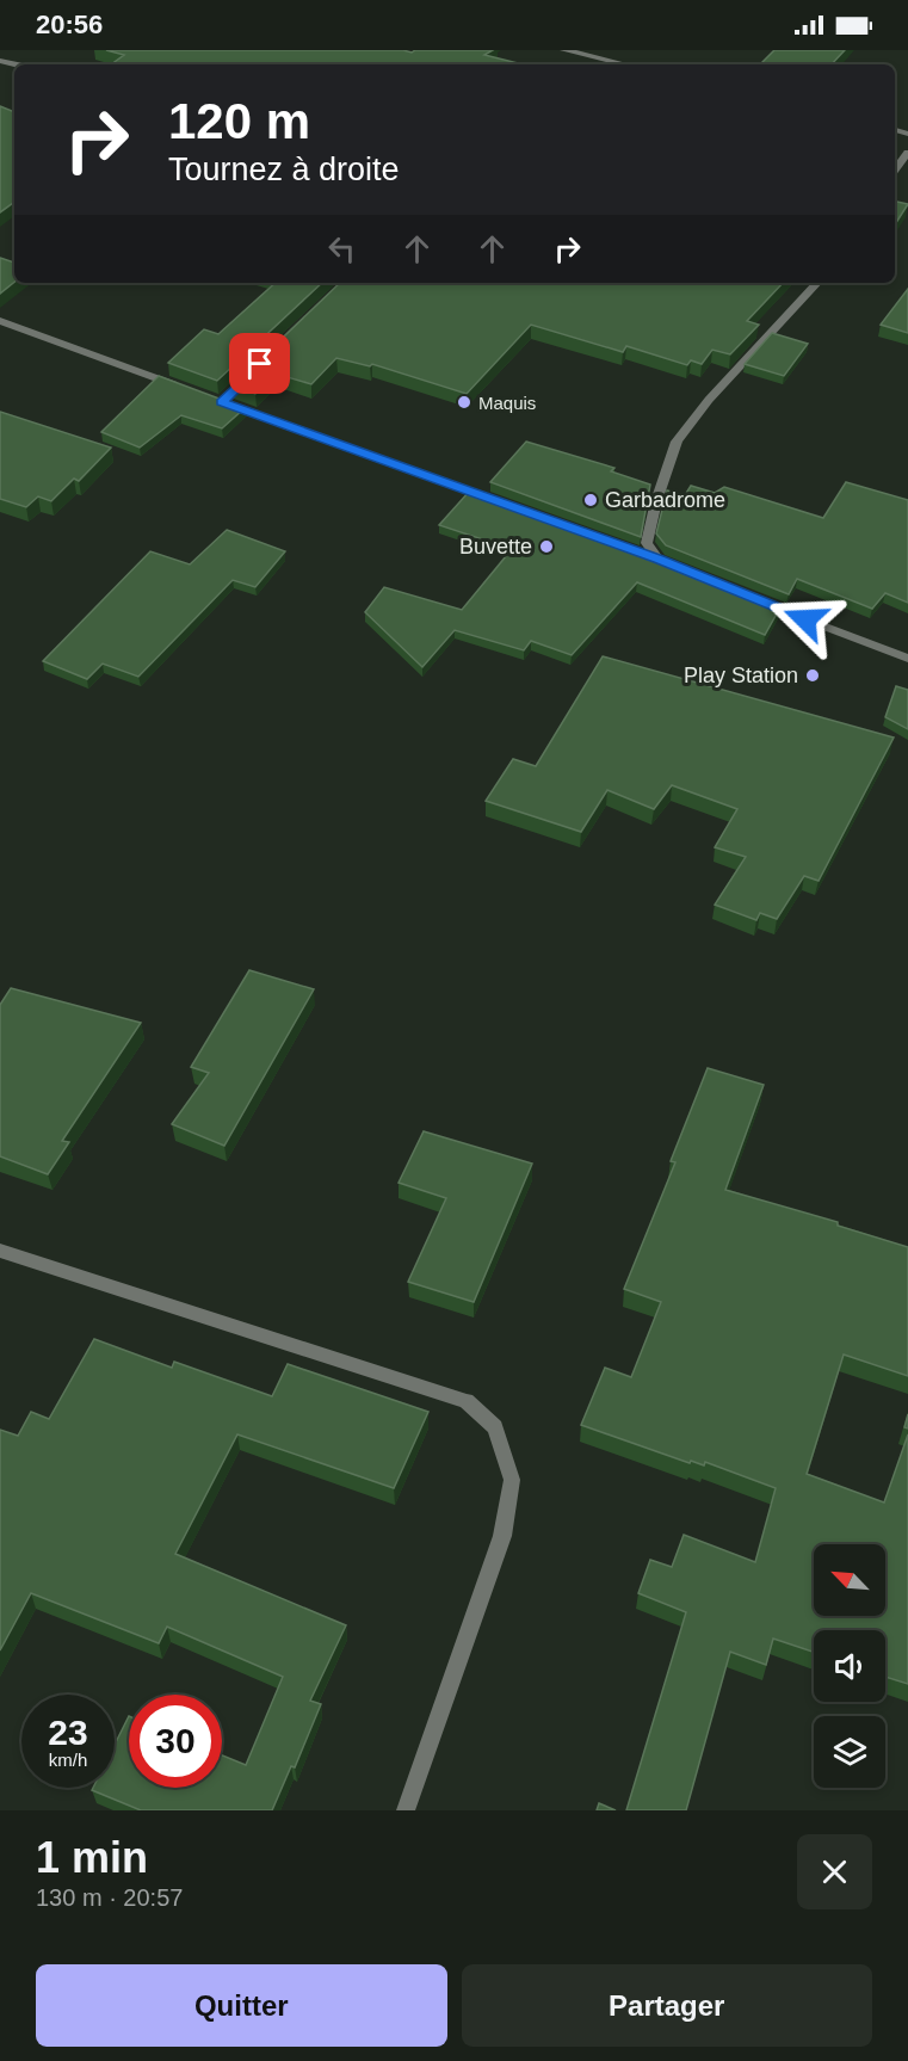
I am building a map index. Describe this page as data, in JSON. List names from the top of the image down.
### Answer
{
  "places": [
    "Maquis",
    "Garbadrome",
    "Buvette",
    "Play Station"
  ],
  "north": "top left",
  "page": {
    "status": "20:56",
    "turn": ["120 m", "Tournez à droite"],
    "speed": "23 km/h",
    "limit": "30",
    "heading": ["1 min", "130 m · 20:57"],
    "buttons": ["Quitter", "Partager"]
  }
}
